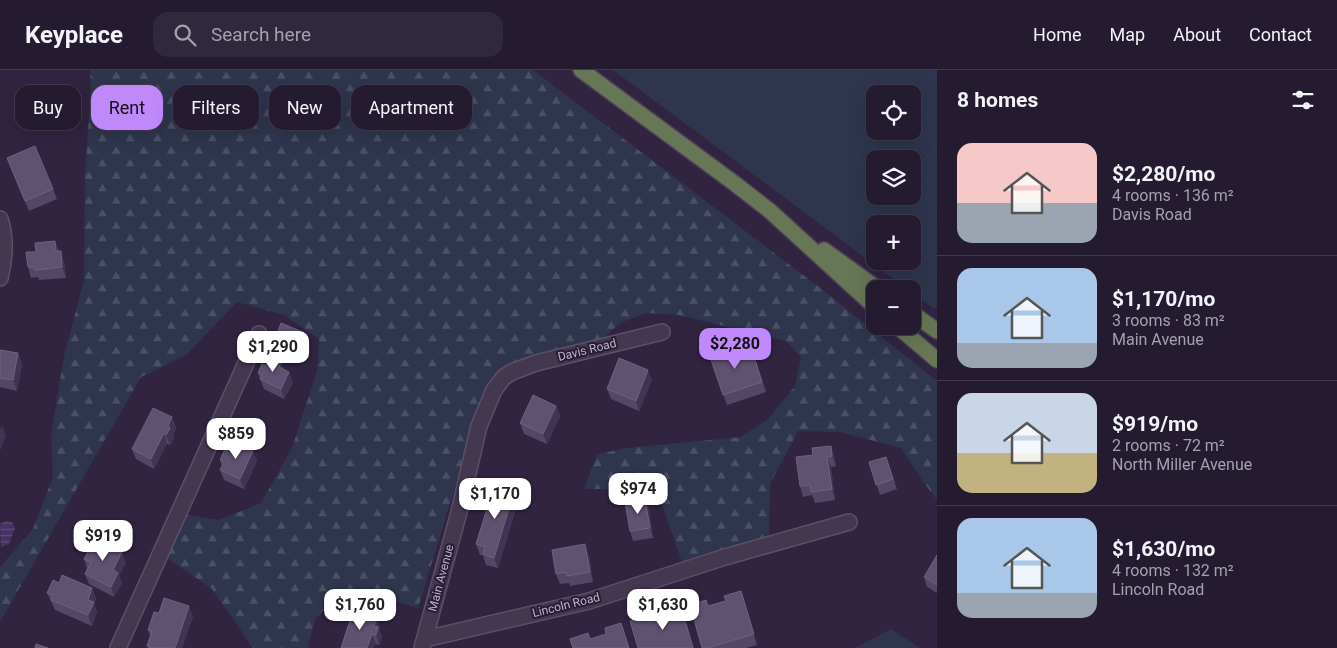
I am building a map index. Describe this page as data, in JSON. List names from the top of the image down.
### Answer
{
  "streets": {
    "street": ["Davis Road", "Main Avenue", "Lincoln Road"]
  },
  "crossings": [
    ["Davis Road", "Main Avenue"],
    ["Main Avenue", "Lincoln Road"]
  ],
  "page": {
    "header": "Keyplace",
    "search": "Search here",
    "nav": [
      "Home",
      "Map",
      "About",
      "Contact"
    ],
    "heading": "8 homes",
    "map_buttons": ["+", "−"],
    "chip": [
      "Buy",
      "Rent",
      "Filters",
      "New",
      "Apartment"
    ],
    "list": [
      {
        "name": "$2,280/mo",
        "note": "4 rooms · 136 m² · Davis Road"
      },
      {
        "name": "$1,170/mo",
        "note": "3 rooms · 83 m² · Main Avenue"
      },
      {
        "name": "$919/mo",
        "note": "2 rooms · 72 m² · North Miller Avenue"
      },
      {
        "name": "$1,630/mo",
        "note": "4 rooms · 132 m² · Lincoln Road"
      }
    ],
    "price": [
      "$2,280",
      "$1,290",
      "$859",
      "$974",
      "$1,170",
      "$919",
      "$1,760",
      "$1,630"
    ]
  }
}
